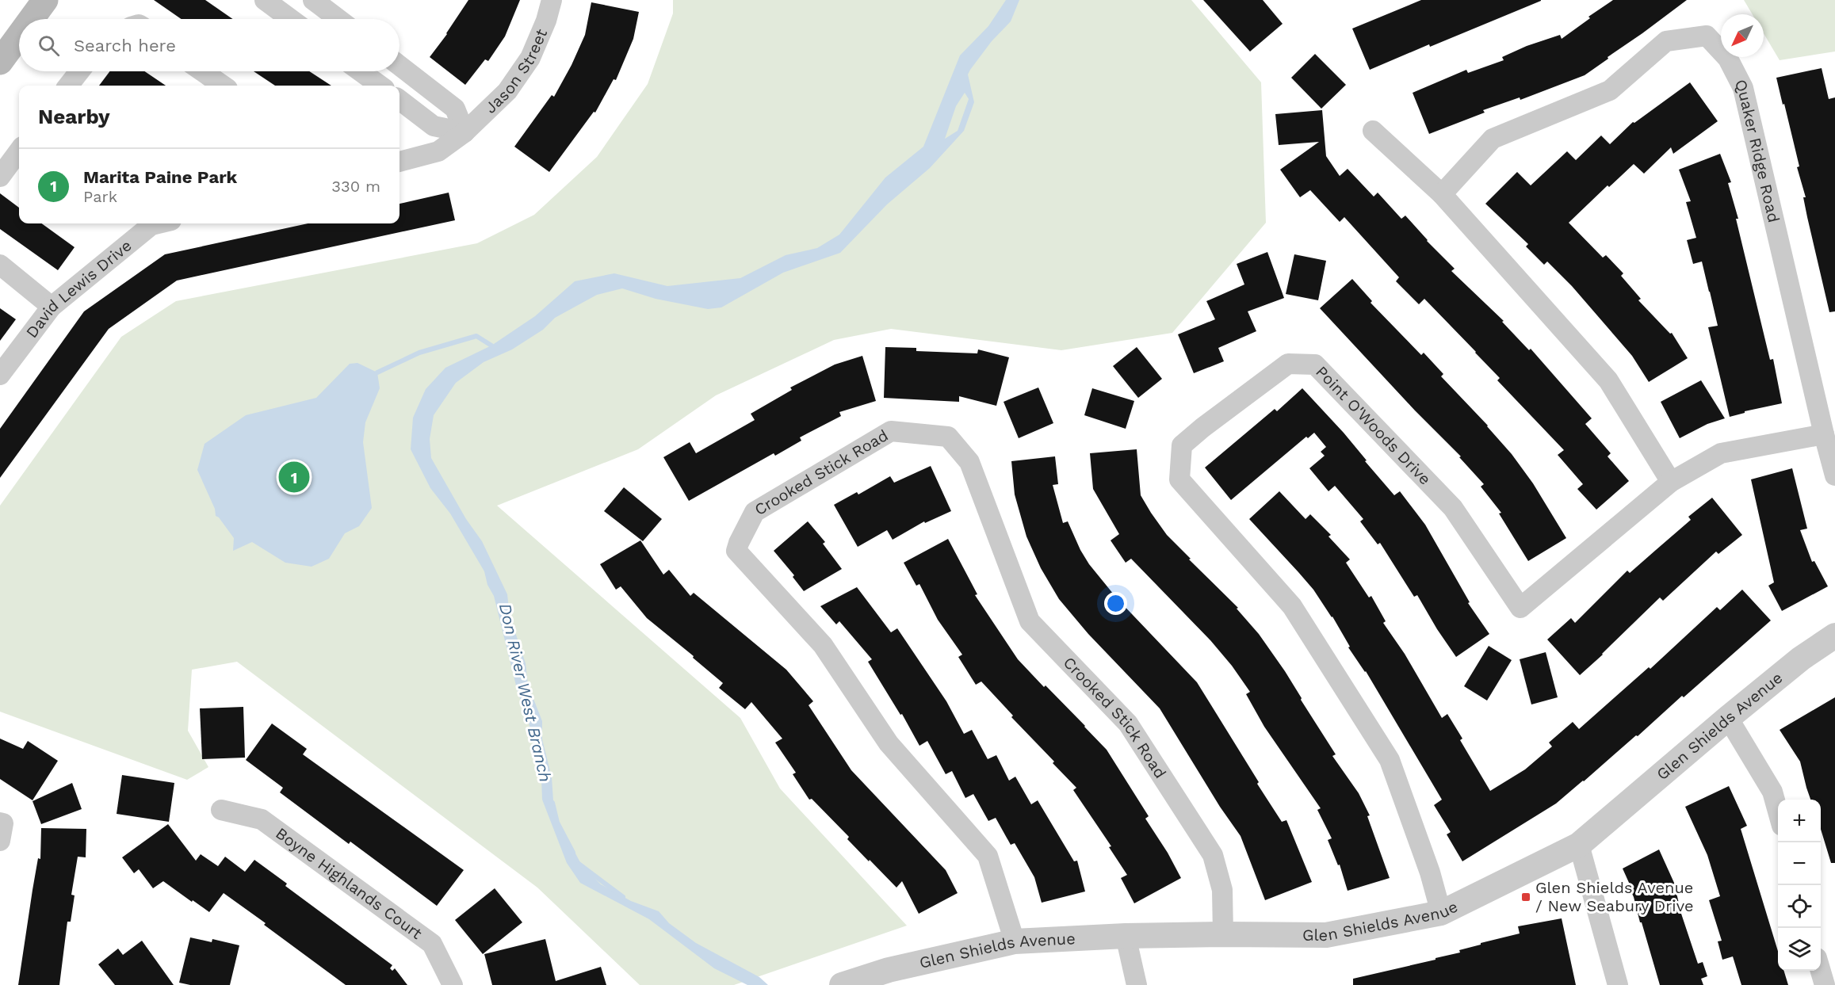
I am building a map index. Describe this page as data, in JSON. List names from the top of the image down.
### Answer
{
  "streets": {
    "street": [
      "Jason Street",
      "Quaker Ridge Road",
      "David Lewis Drive",
      "Point O'Woods Drive",
      "Crooked Stick Road",
      "Glen Shields Avenue",
      "Boyne Highlands Court"
    ]
  },
  "crossings": [
    ["Quaker Ridge Road", "Point O'Woods Drive"],
    ["Point O'Woods Drive", "Glen Shields Avenue"],
    ["Crooked Stick Road", "Glen Shields Avenue"]
  ],
  "water": ["Don River West Branch"],
  "places": {
    "transit": ["Glen Shields Avenue / New Seabury Drive"]
  },
  "north": "bottom left",
  "page": {
    "search": "Search here",
    "heading": "Nearby",
    "list": [
      {
        "mark": "1",
        "name": "Marita Paine Park",
        "note": "Park",
        "value": "330 m"
      }
    ],
    "pins": "1",
    "map_buttons": ["+", "−"]
  }
}
